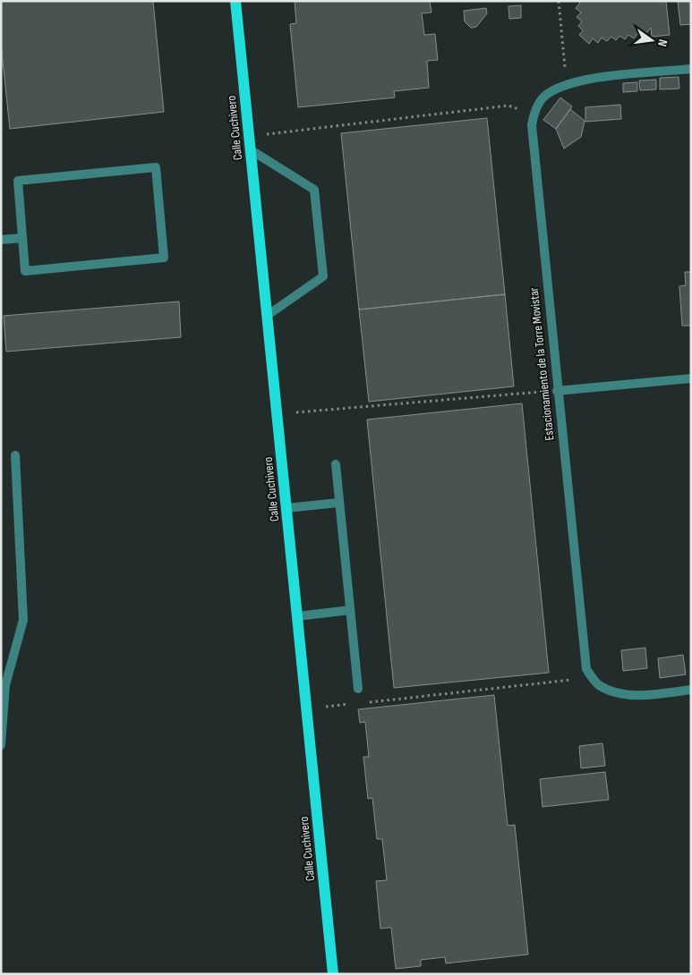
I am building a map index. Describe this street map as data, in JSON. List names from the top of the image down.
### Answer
{
  "streets": {
    "main road": ["Calle Cuchivero"],
    "street": ["Estacionamiento de la Torre Movistar"]
  },
  "north": "right"
}
